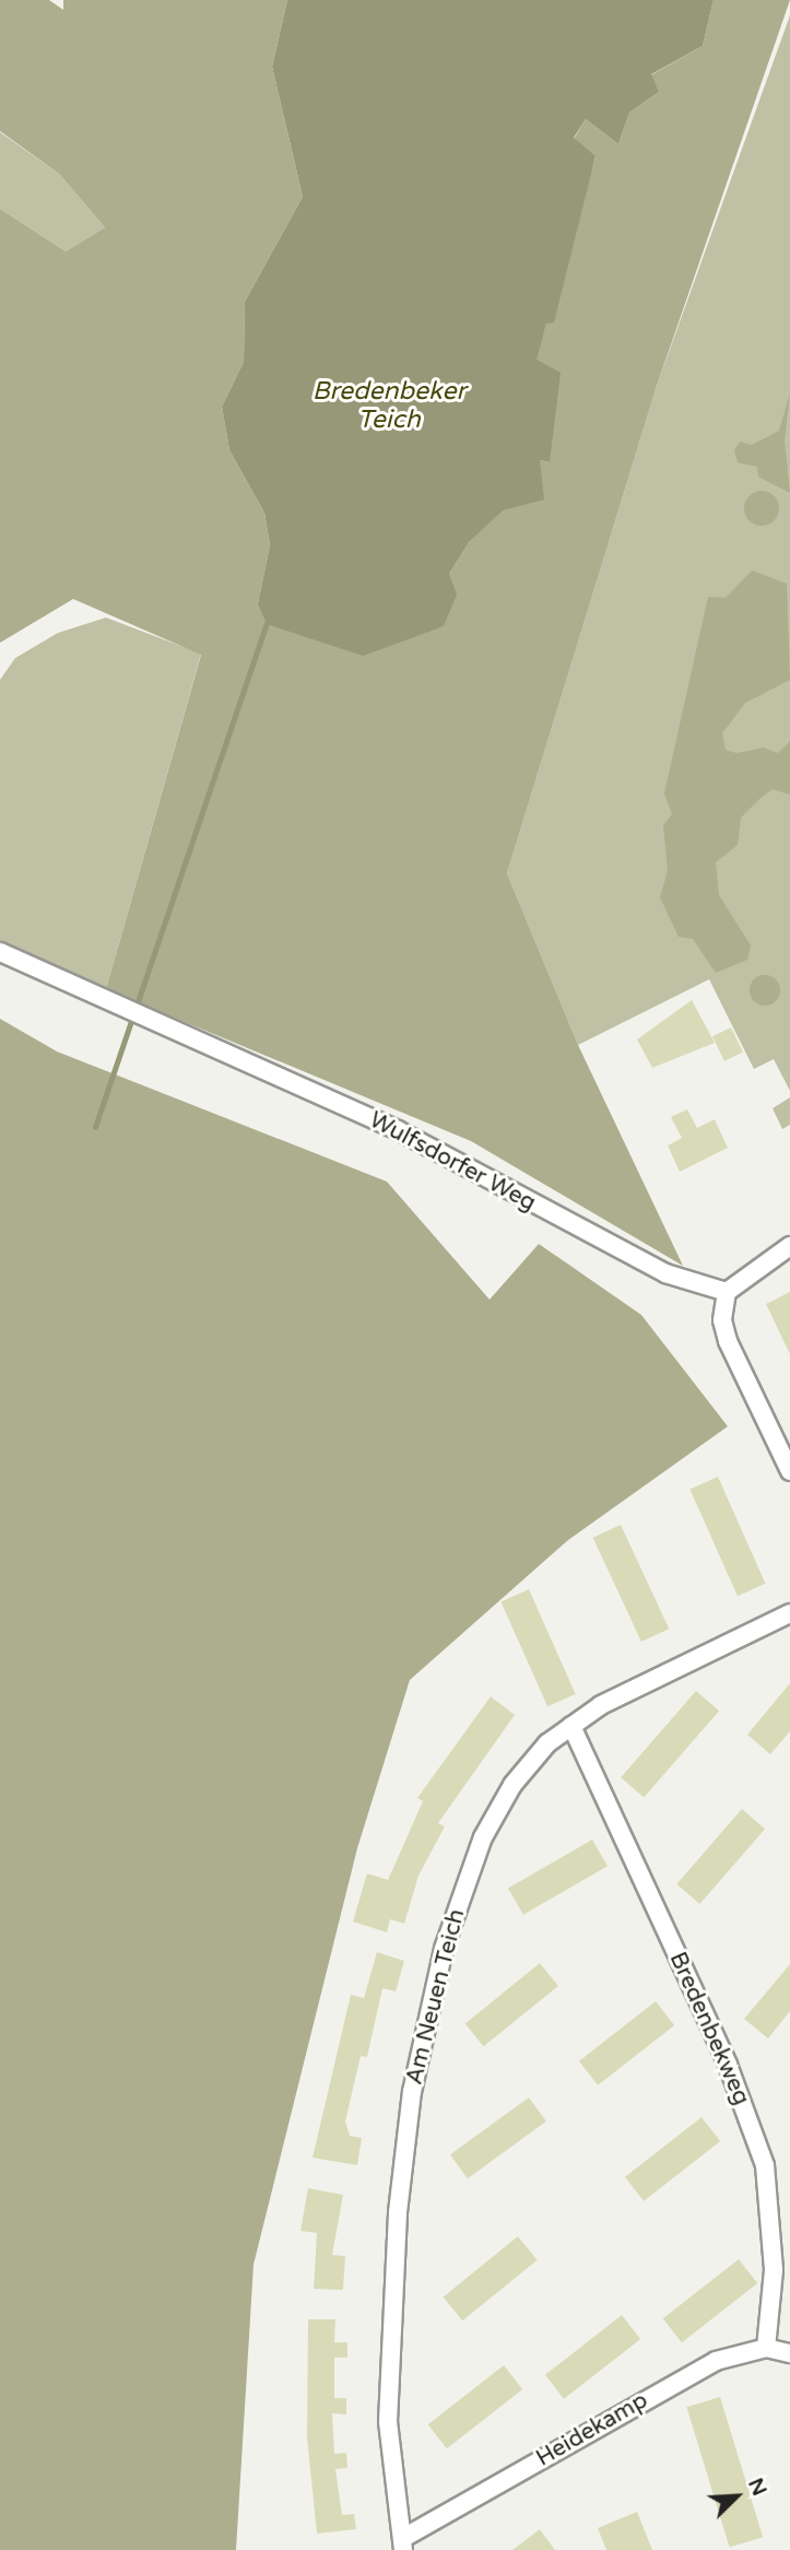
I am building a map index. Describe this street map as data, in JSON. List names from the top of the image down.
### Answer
{
  "streets": {
    "street": [
      "Wulfsdorfer Weg",
      "Am Neuen Teich",
      "Bredenbekweg",
      "Heidekamp"
    ]
  },
  "crossings": [
    ["Am Neuen Teich", "Bredenbekweg"],
    ["Am Neuen Teich", "Heidekamp"],
    ["Bredenbekweg", "Heidekamp"]
  ],
  "water": ["Bredenbeker Teich"],
  "north": "top right"
}
